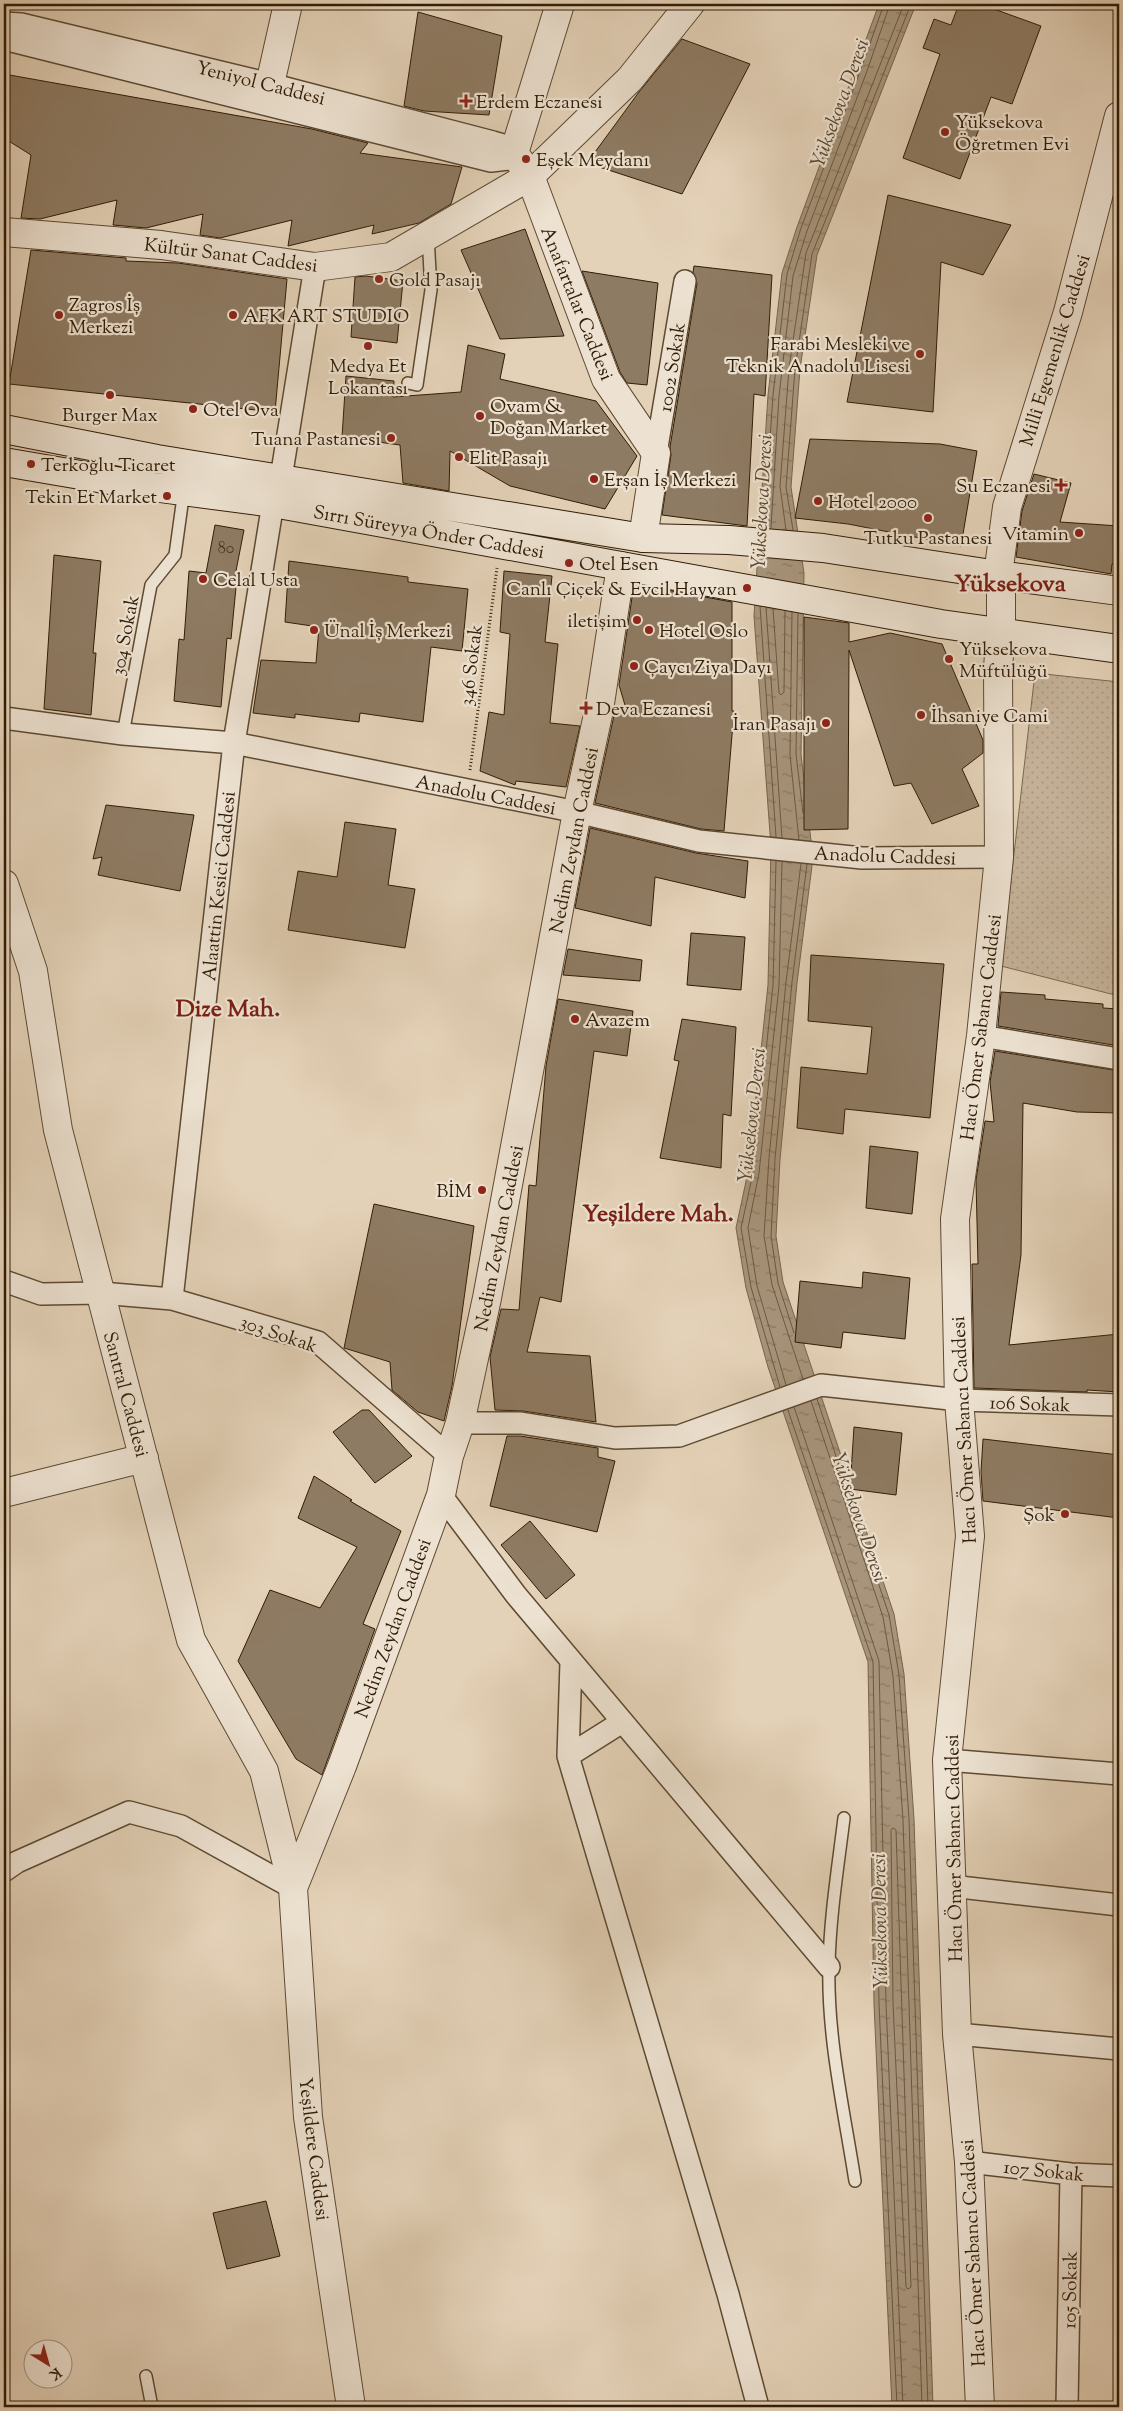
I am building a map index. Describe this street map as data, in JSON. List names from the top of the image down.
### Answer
{
  "streets": {
    "street": [
      "Yeniyol Caddesi",
      "Kültür Sanat Caddesi",
      "Anafartalar Caddesi",
      "Millî Egemenlik Caddesi",
      "1002 Sokak",
      "Sırrı Süreyya Önder Caddesi",
      "Anadolu Caddesi",
      "Nedim Zeydan Caddesi",
      "Alaattin Kesici Caddesi",
      "Hacı Ömer Sabancı Caddesi",
      "303 Sokak",
      "Santral Caddesi",
      "106 Sokak",
      "Yeşildere Caddesi",
      "107 Sokak",
      "105 Sokak"
    ],
    "lane": ["304 Sokak"],
    "path": ["346 Sokak"]
  },
  "crossings": [
    ["Yeniyol Caddesi", "Kültür Sanat Caddesi"],
    ["Yeniyol Caddesi", "Anafartalar Caddesi"],
    ["Kültür Sanat Caddesi", "Anafartalar Caddesi"],
    ["Kültür Sanat Caddesi", "Alaattin Kesici Caddesi"],
    ["Anafartalar Caddesi", "1002 Sokak"],
    ["Millî Egemenlik Caddesi", "Sırrı Süreyya Önder Caddesi"],
    ["Millî Egemenlik Caddesi", "Hacı Ömer Sabancı Caddesi"],
    ["Sırrı Süreyya Önder Caddesi", "304 Sokak"],
    ["Sırrı Süreyya Önder Caddesi", "346 Sokak"],
    ["Sırrı Süreyya Önder Caddesi", "Nedim Zeydan Caddesi"],
    ["Sırrı Süreyya Önder Caddesi", "Alaattin Kesici Caddesi"],
    ["Sırrı Süreyya Önder Caddesi", "Hacı Ömer Sabancı Caddesi"],
    ["304 Sokak", "Anadolu Caddesi"],
    ["346 Sokak", "Anadolu Caddesi"],
    ["Anadolu Caddesi", "Nedim Zeydan Caddesi"],
    ["Anadolu Caddesi", "Alaattin Kesici Caddesi"],
    ["Anadolu Caddesi", "Hacı Ömer Sabancı Caddesi"],
    ["Nedim Zeydan Caddesi", "303 Sokak"],
    ["Nedim Zeydan Caddesi", "Santral Caddesi"],
    ["Nedim Zeydan Caddesi", "106 Sokak"],
    ["Nedim Zeydan Caddesi", "Yeşildere Caddesi"],
    ["Alaattin Kesici Caddesi", "303 Sokak"],
    ["Hacı Ömer Sabancı Caddesi", "106 Sokak"],
    ["Hacı Ömer Sabancı Caddesi", "107 Sokak"],
    ["303 Sokak", "Santral Caddesi"],
    ["Santral Caddesi", "Yeşildere Caddesi"],
    ["107 Sokak", "105 Sokak"]
  ],
  "districts": ["Yüksekova", "Dize Mah.", "Yeşildere Mah."],
  "water": ["Yüksekova Deresi"],
  "places": {
    "health": ["Erdem Eczanesi", "Su Eczanesi", "Deva Eczanesi"],
    "other": [
      "Yüksekova Öğretmen Evi",
      "Eşek Meydanı",
      "Gold Pasajı",
      "Zagros İş Merkezi",
      "AFK ART STUDIO",
      "Medya Et Lokantası",
      "Farabi Mesleki ve Teknik Anadolu Lisesi",
      "Burger Max",
      "Otel Ova",
      "Ovam & Doğan Market",
      "Tuana Pastanesi",
      "Elit Pasajı",
      "Terkoğlu Ticaret",
      "Erşan İş Merkezi",
      "Tekin Et Market",
      "Hotel 2000",
      "Tutku Pastanesi",
      "Vitamin",
      "Otel Esen",
      "Celal Usta",
      "Canlı Çiçek & Evcil Hayvan",
      "iletişim",
      "Ünal İş Merkezi",
      "Hotel Oslo",
      "Yüksekova Müftülüğü",
      "Çaycı Ziya Dayı",
      "İhsaniye Cami",
      "İran Pasajı",
      "Avazem",
      "BİM",
      "Şok"
    ]
  },
  "house_numbers": ["80"],
  "north": "bottom right"
}
